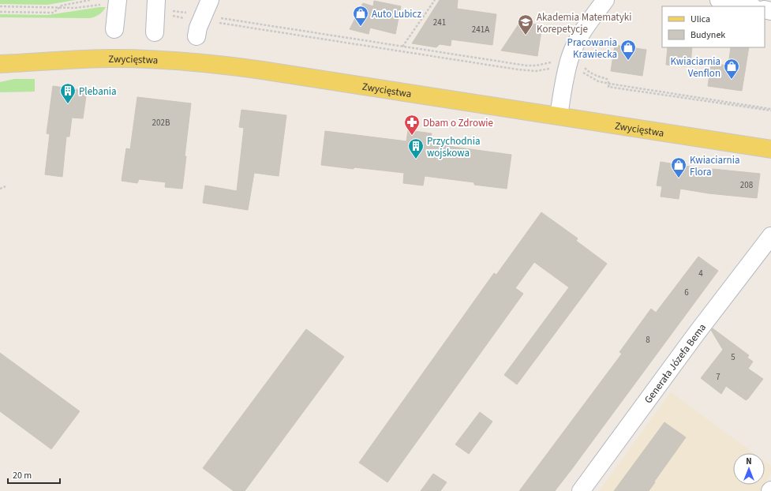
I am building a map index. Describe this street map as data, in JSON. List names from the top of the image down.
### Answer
{
  "streets": {
    "main road": ["Zwycięstwa"],
    "street": ["Generała Józefa Bema"]
  },
  "places": {
    "shop": [
      "Auto Lubicz",
      "Pracowania Krawiecka",
      "Kwiaciarnia Venflon",
      "Kwiaciarnia Flora"
    ],
    "school or university": ["Akademia Matematyki Korepetycje"],
    "building": ["Plebania", "Przychodnia wojskowa"],
    "pharmacy": ["Dbam o Zdrowie"]
  },
  "house_numbers": [
    "241",
    "241A",
    "202B",
    "208",
    "4",
    "6",
    "8",
    "5",
    "7"
  ],
  "legend": ["Ulica", "Budynek"],
  "scale_bar": "20 m",
  "north": "top"
}
